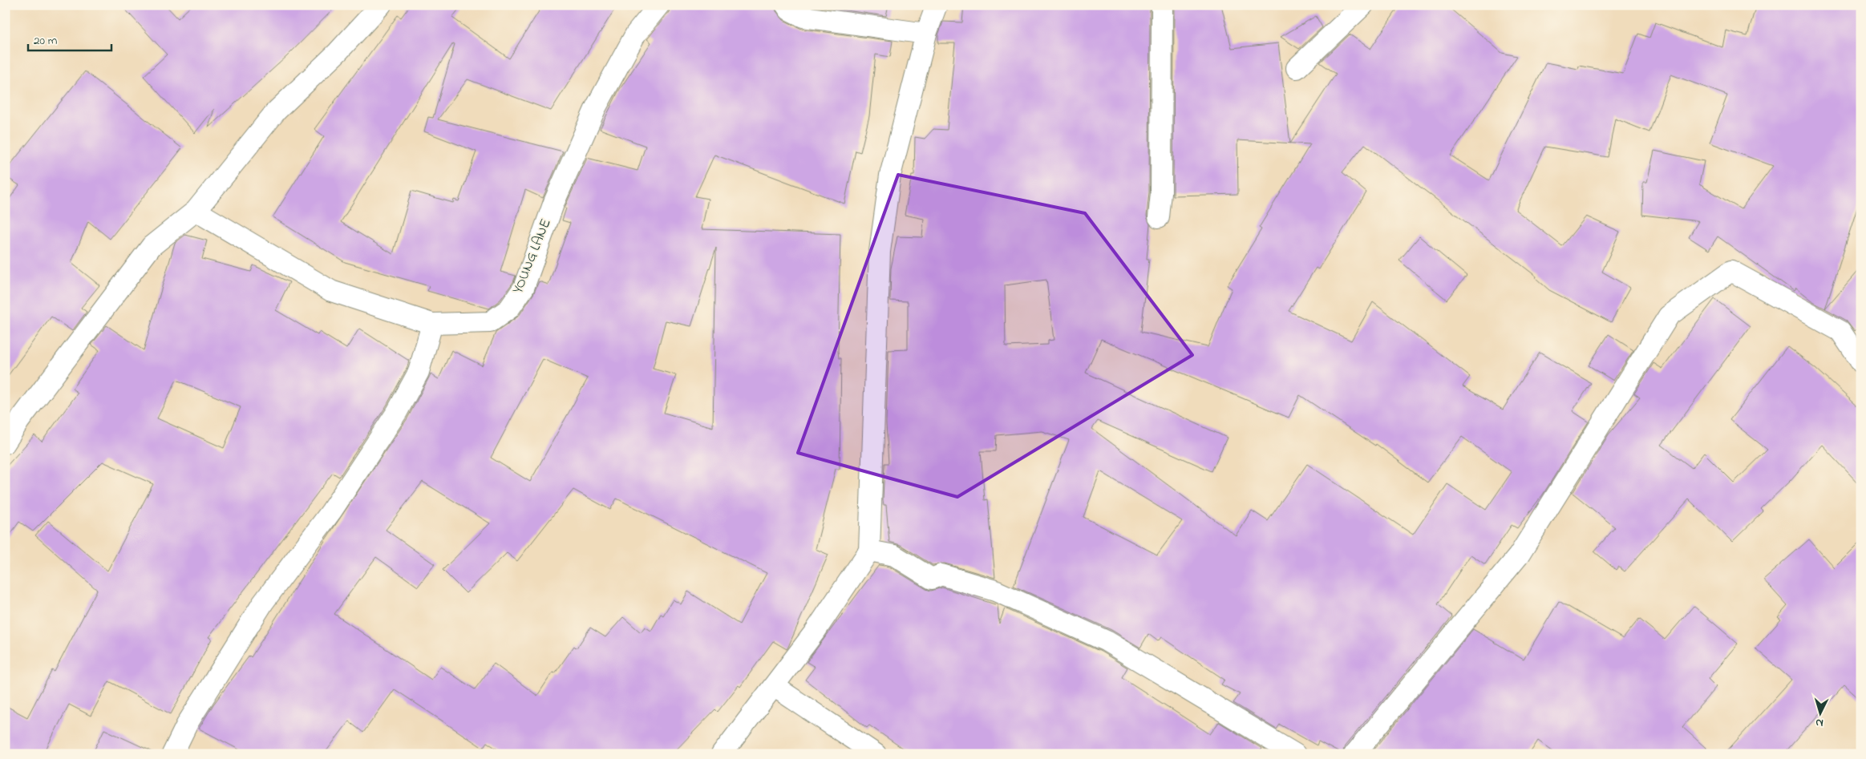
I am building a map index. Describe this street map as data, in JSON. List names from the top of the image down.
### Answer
{
  "streets": {
    "street": ["YOUNG LANE"]
  },
  "scale_bar": "20 m",
  "north": "bottom"
}
